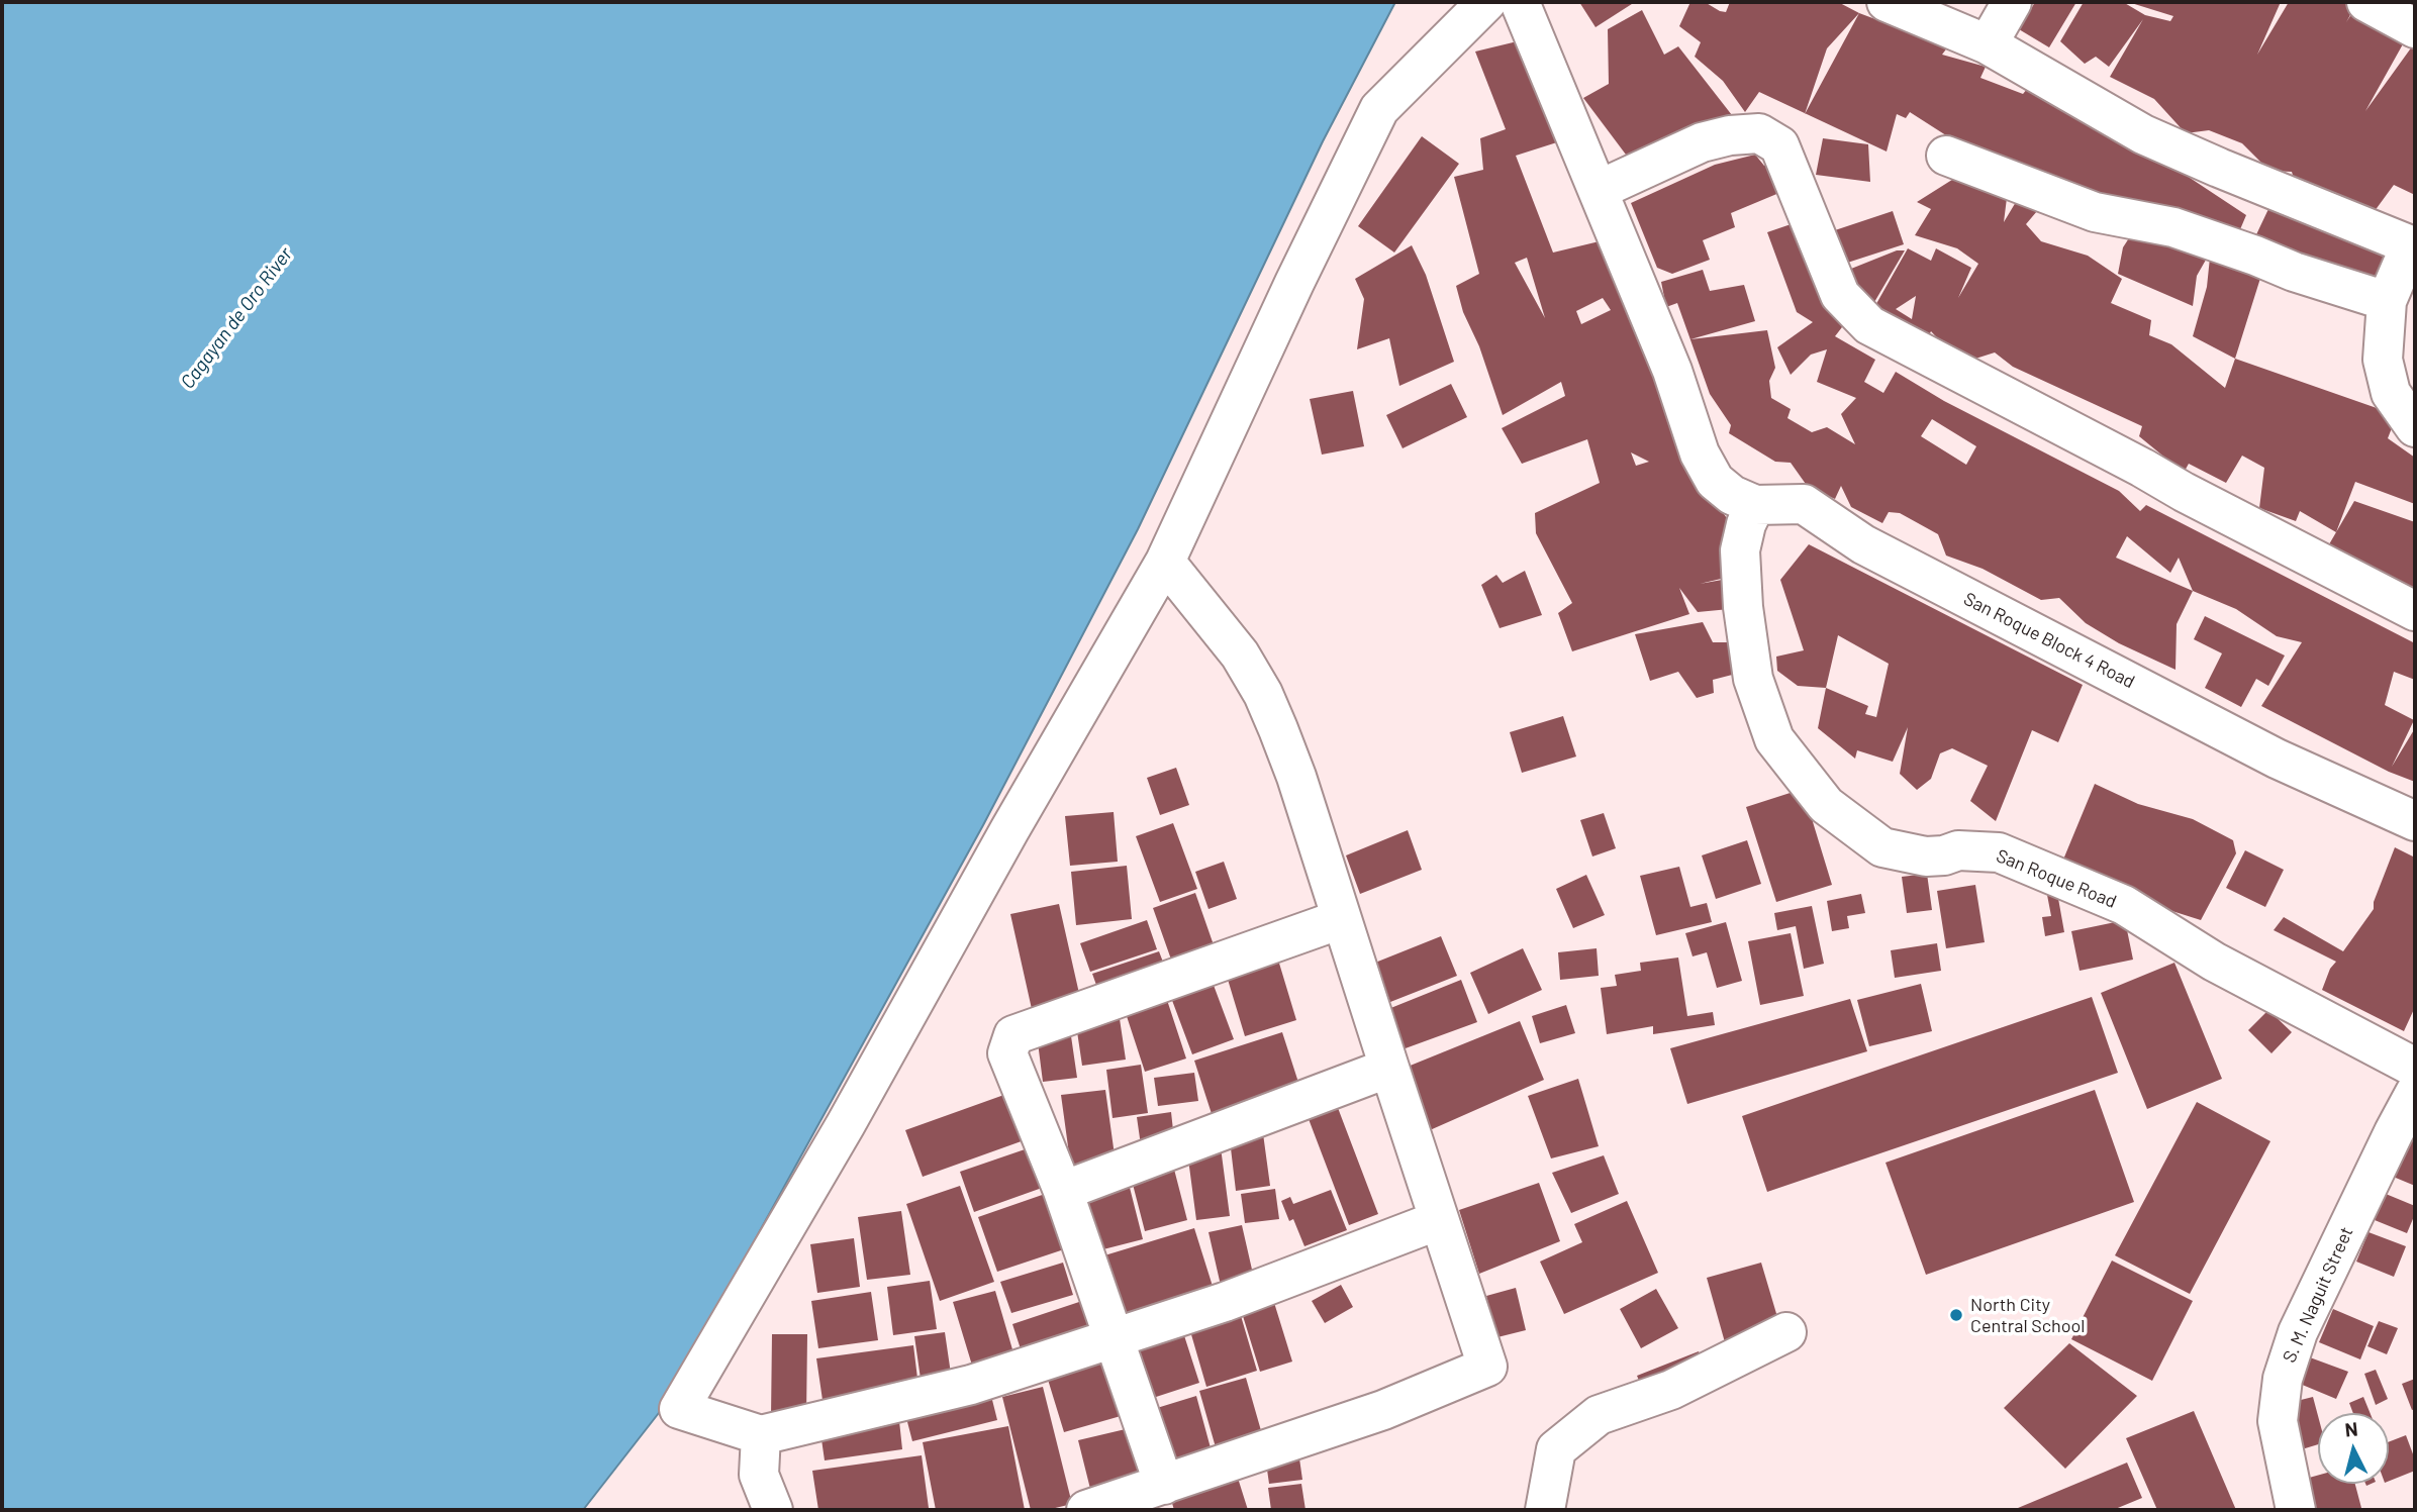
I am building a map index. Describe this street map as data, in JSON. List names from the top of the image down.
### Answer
{
  "streets": {
    "street": ["San Roque Block 4 Road", "San Roque Road", "S. M. Naguit Street"]
  },
  "crossings": [
    ["San Roque Block 4 Road", "San Roque Road"]
  ],
  "water": ["Cagayan de Oro River"],
  "places": ["North City Central School"],
  "north": "top"
}
